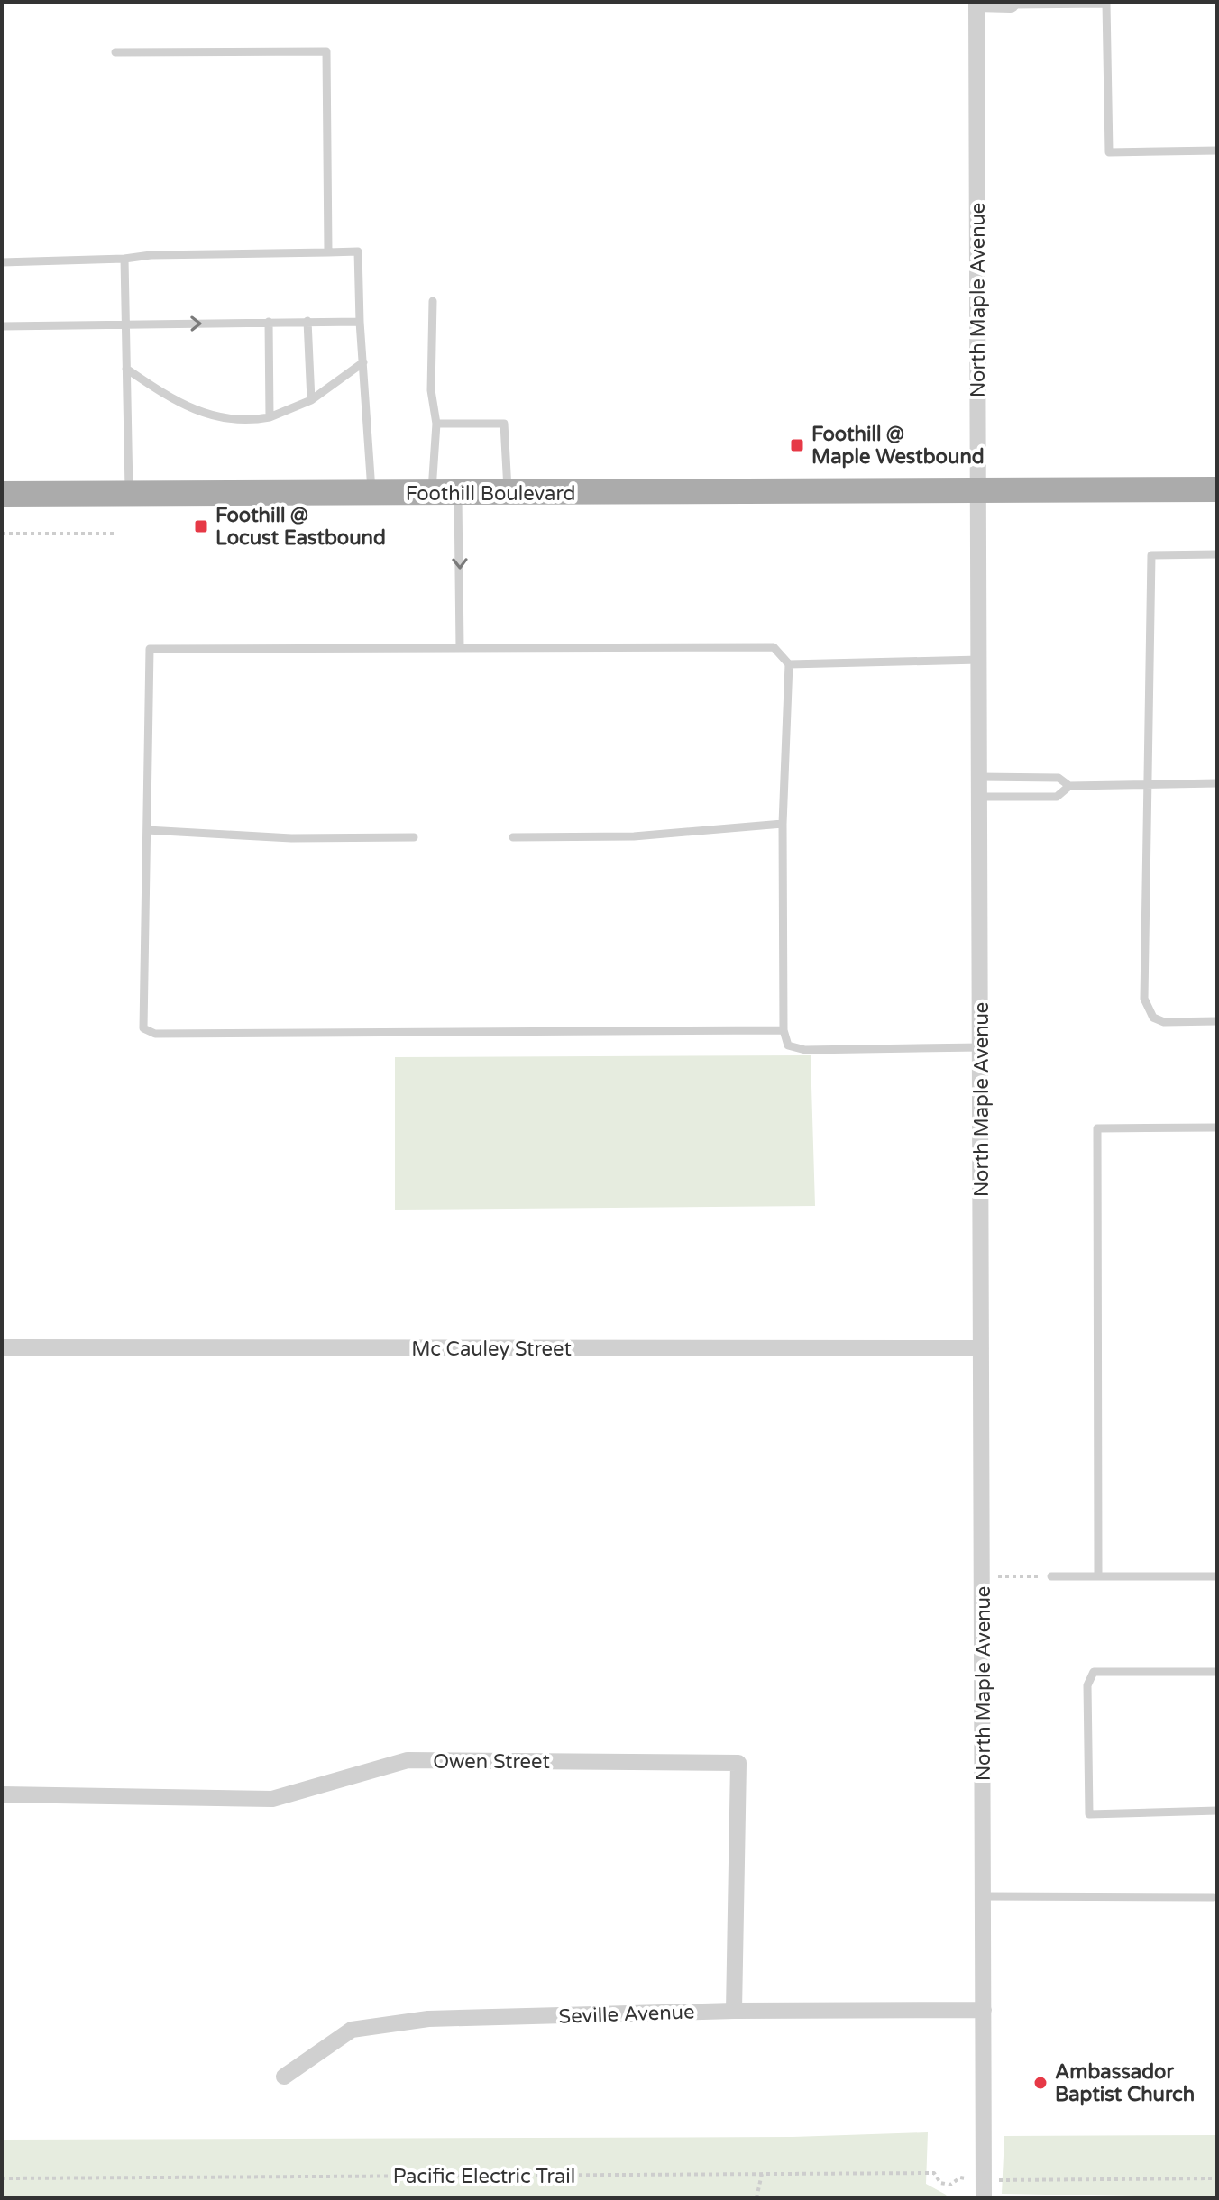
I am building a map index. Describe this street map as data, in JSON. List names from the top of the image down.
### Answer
{
  "streets": {
    "main road": ["Foothill Boulevard"],
    "street": [
      "North Maple Avenue",
      "Mc Cauley Street",
      "Owen Street",
      "Seville Avenue"
    ],
    "path": ["Pacific Electric Trail"]
  },
  "crossings": [
    ["North Maple Avenue", "Foothill Boulevard"],
    ["North Maple Avenue", "Mc Cauley Street"],
    ["North Maple Avenue", "Seville Avenue"],
    ["Owen Street", "Seville Avenue"]
  ],
  "places": {
    "transit": ["Foothill @ Maple Westbound", "Foothill @ Locust Eastbound"],
    "other": ["Ambassador Baptist Church"]
  }
}
